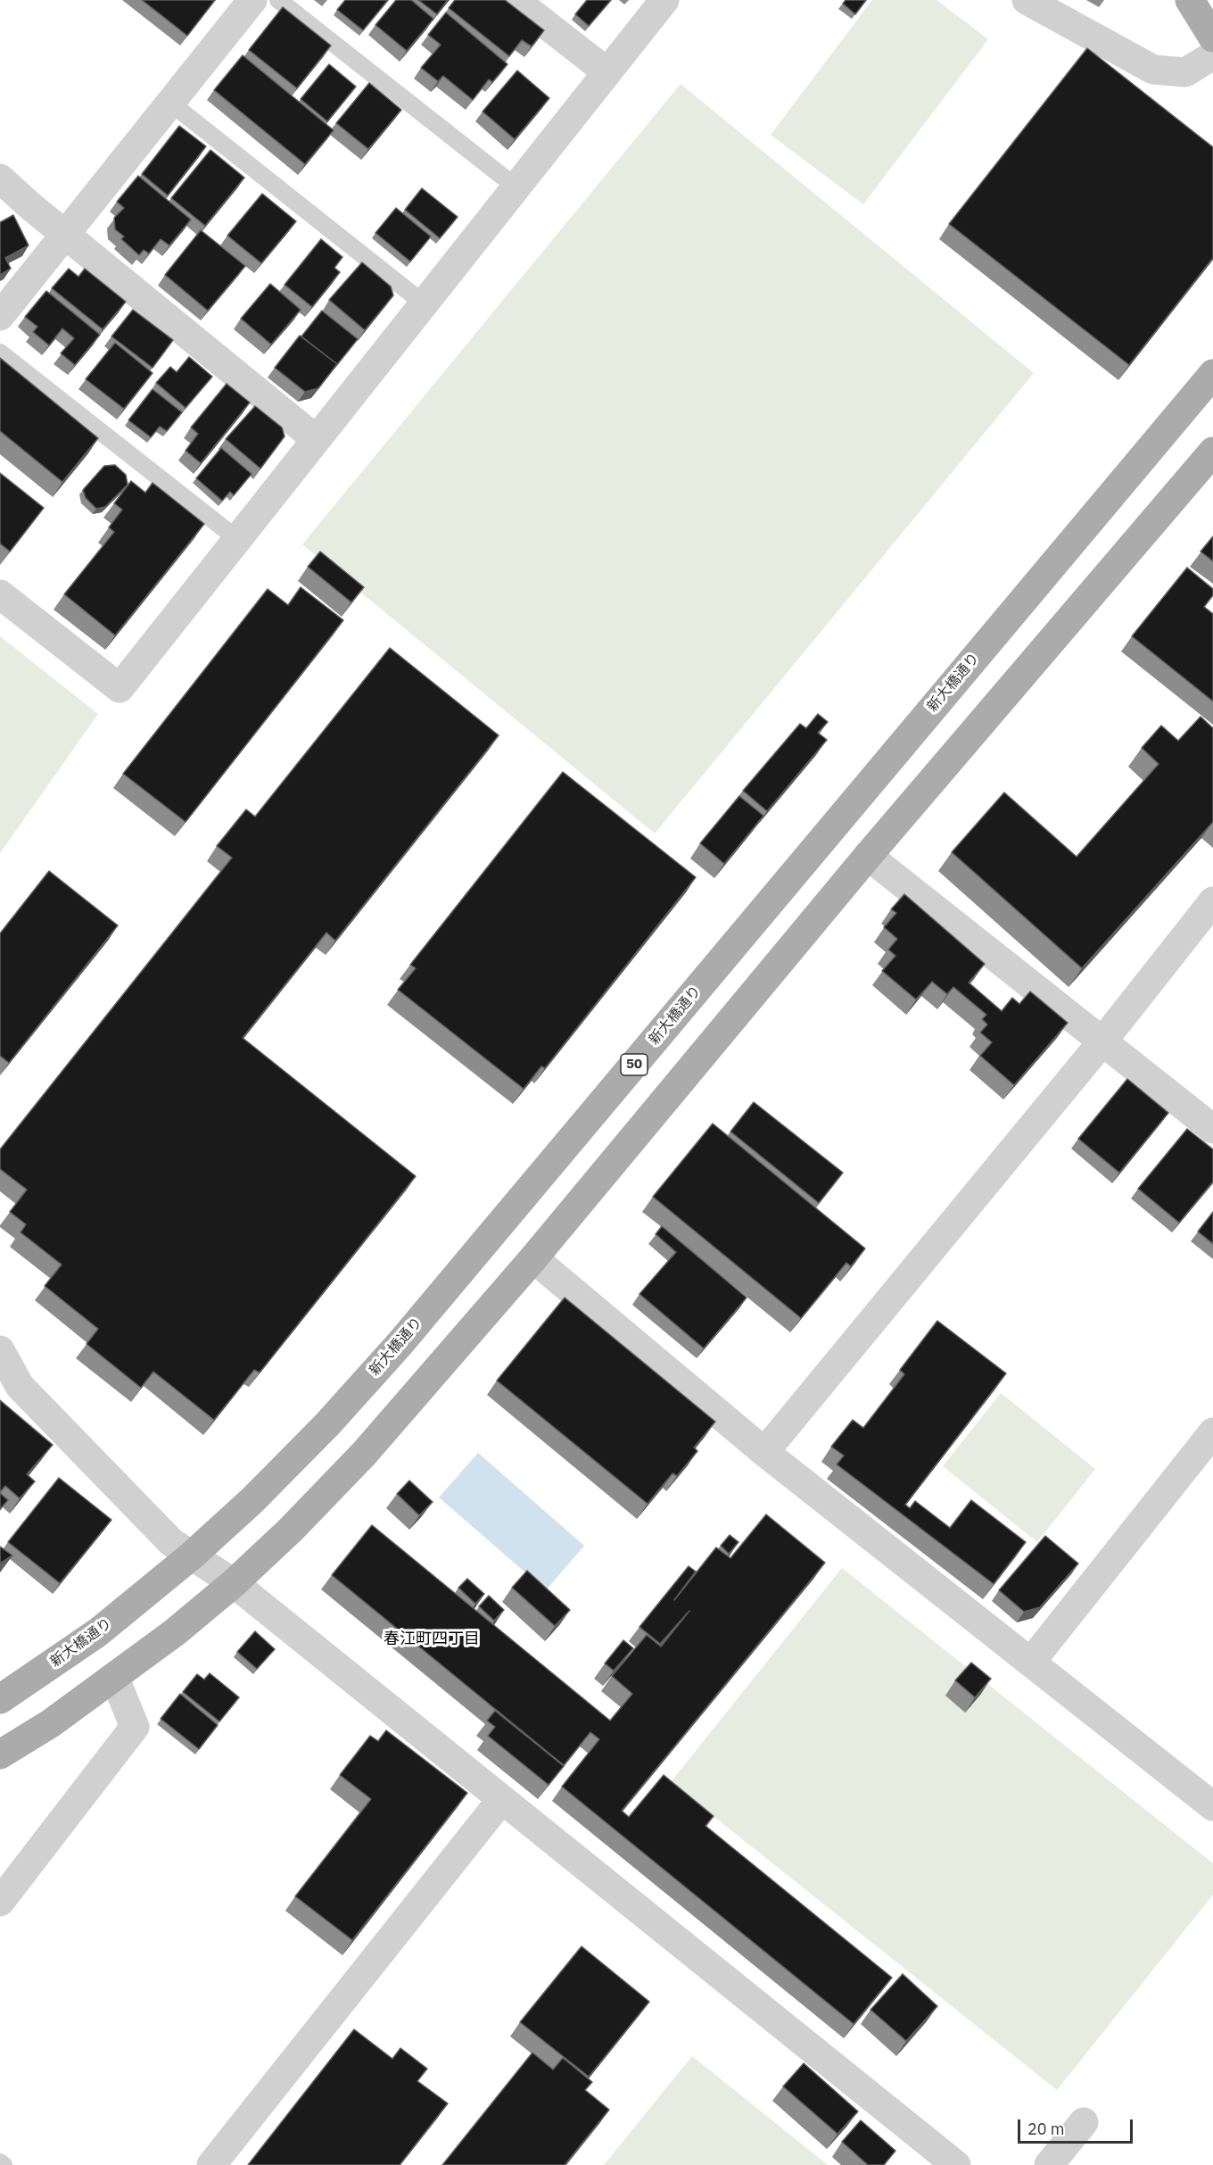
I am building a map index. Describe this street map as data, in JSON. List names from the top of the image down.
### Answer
{
  "streets": {
    "main road": ["新大橋通り", "50"]
  },
  "districts": ["春江町四丁目"],
  "scale_bar": "20 m"
}
